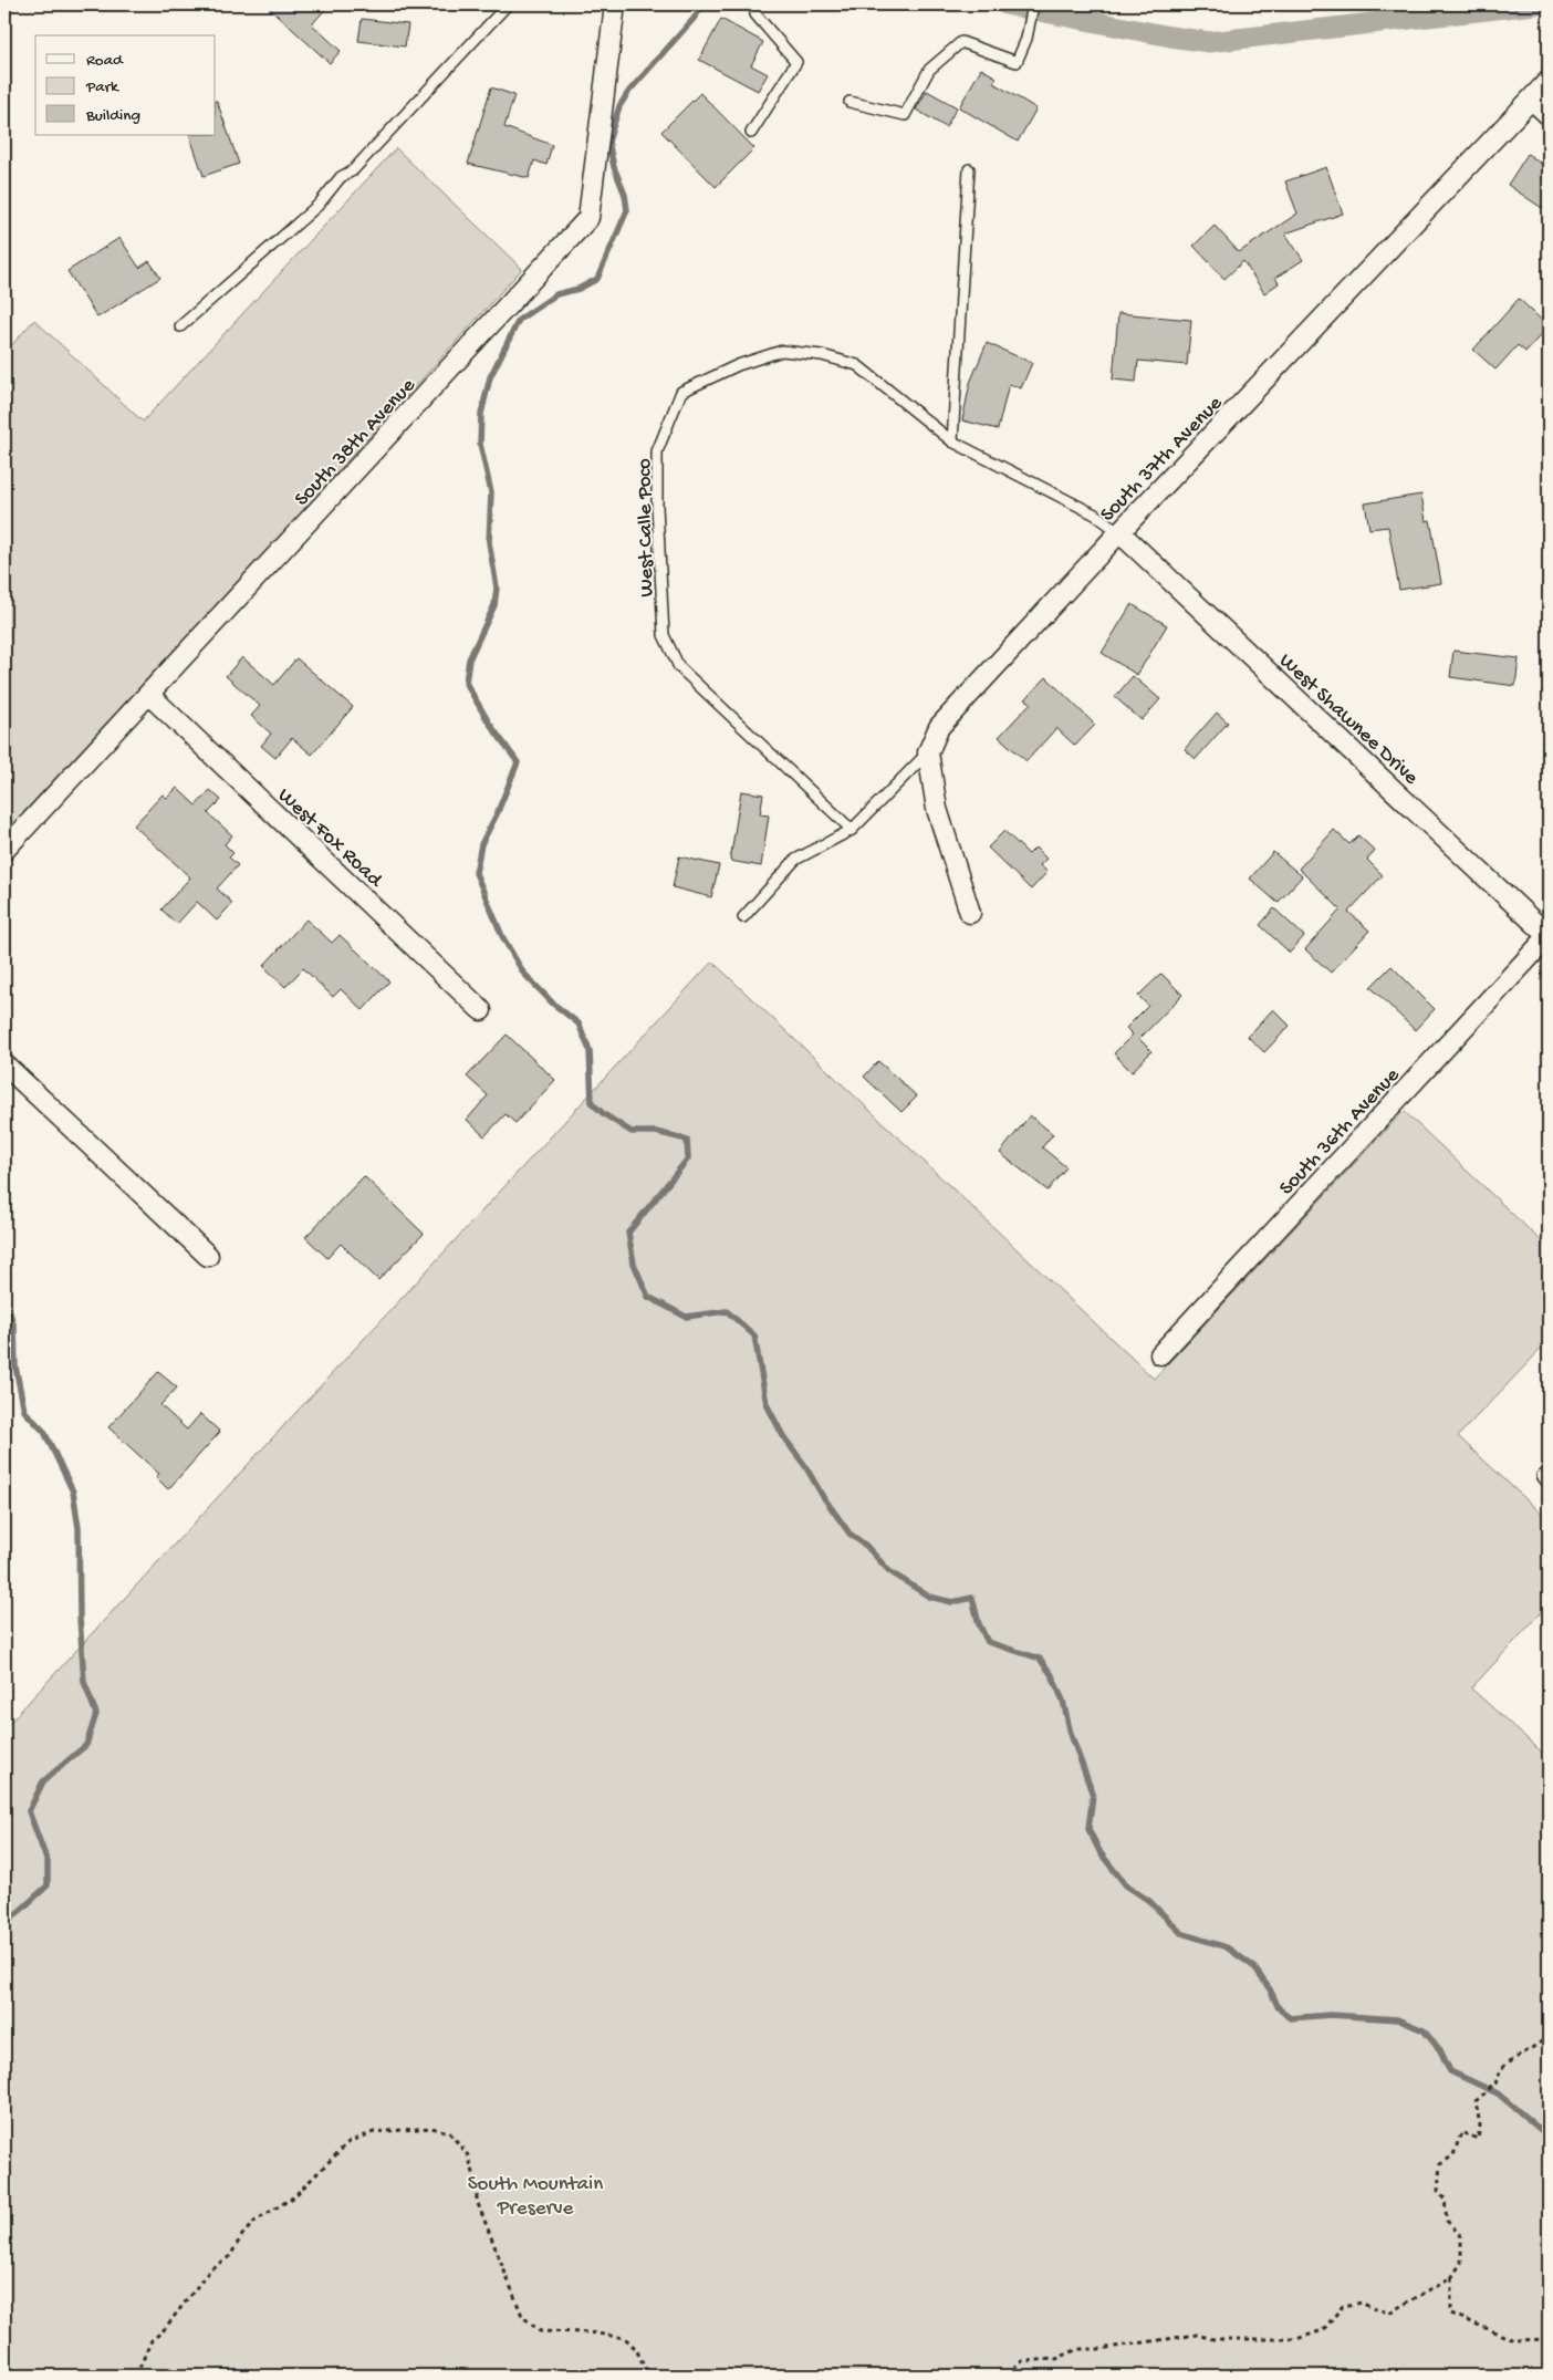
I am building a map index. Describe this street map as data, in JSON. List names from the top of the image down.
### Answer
{
  "streets": {
    "street": [
      "South 38th Avenue",
      "South 37th Avenue",
      "West Shawnee Drive",
      "West Fox Road",
      "South 36th Avenue"
    ],
    "lane": ["West Calle Poco"]
  },
  "crossings": [
    ["South 38th Avenue", "West Fox Road"],
    ["South 37th Avenue", "West Calle Poco"],
    ["South 37th Avenue", "West Shawnee Drive"],
    ["West Calle Poco", "West Shawnee Drive"],
    ["West Shawnee Drive", "South 36th Avenue"]
  ],
  "parks": ["South Mountain Preserve"],
  "legend": ["Road", "Park", "Building"]
}
